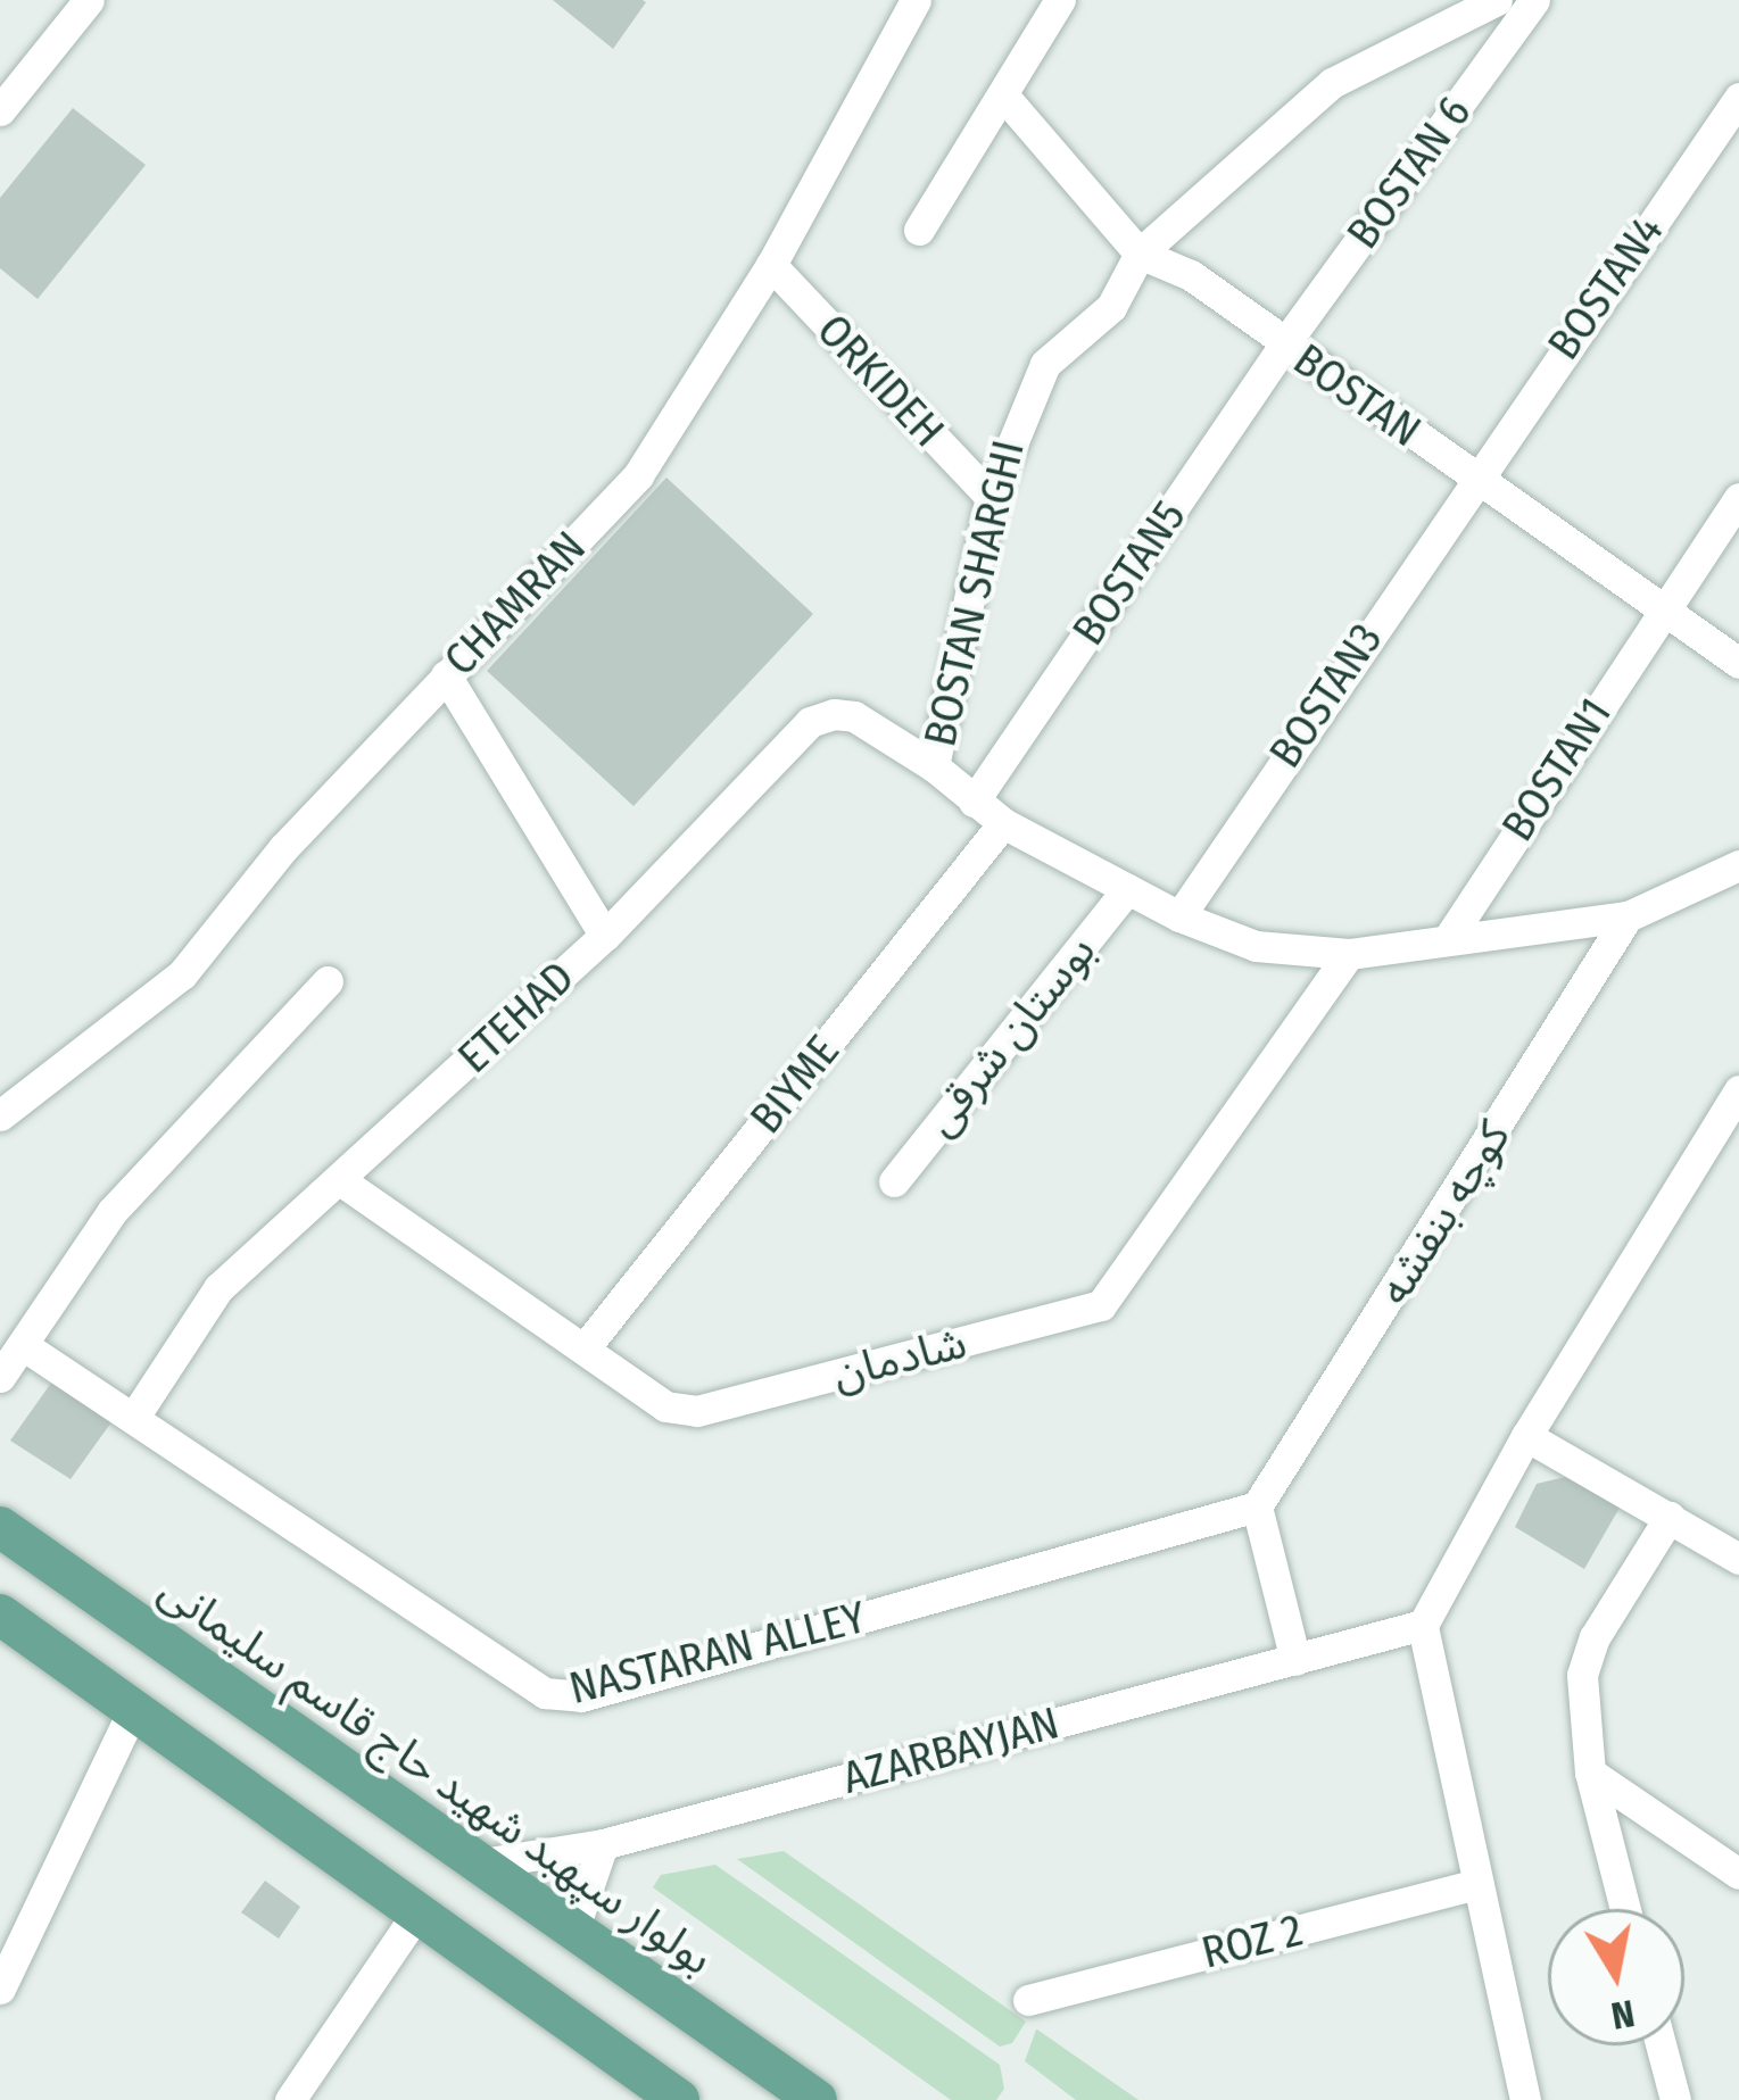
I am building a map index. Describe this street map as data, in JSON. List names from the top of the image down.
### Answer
{
  "streets": {
    "main road": ["بولوار سپهبد شهید حاج قاسم سلیمانی"],
    "street": [
      "BOSTAN 6",
      "BOSTAN4",
      "ORKIDEH",
      "BOSTAN",
      "BOSTAN5",
      "BOSTAN SHARGHI",
      "CHAMRAN",
      "BOSTAN3",
      "BOSTAN1",
      "ETEHAD",
      "بوستان شرقی",
      "BIYME",
      "کوچه بنفشه",
      "شادمان",
      "NASTARAN ALLEY",
      "AZARBAYJAN",
      "ROZ 2"
    ]
  },
  "crossings": [
    ["BOSTAN 6", "BOSTAN"],
    ["BOSTAN 6", "BOSTAN5"],
    ["BOSTAN4", "BOSTAN"],
    ["BOSTAN4", "BOSTAN3"],
    ["ORKIDEH", "BOSTAN SHARGHI"],
    ["ORKIDEH", "CHAMRAN"],
    ["BOSTAN", "BOSTAN5"],
    ["BOSTAN", "BOSTAN SHARGHI"],
    ["BOSTAN", "BOSTAN3"],
    ["BOSTAN", "BOSTAN1"],
    ["BOSTAN5", "BOSTAN SHARGHI"],
    ["BOSTAN SHARGHI", "BOSTAN3"],
    ["BOSTAN SHARGHI", "BOSTAN1"],
    ["BOSTAN SHARGHI", "ETEHAD"],
    ["BOSTAN SHARGHI", "بوستان شرقی"],
    ["BOSTAN SHARGHI", "BIYME"],
    ["BOSTAN SHARGHI", "کوچه بنفشه"],
    ["BOSTAN SHARGHI", "شادمان"],
    ["ETEHAD", "شادمان"],
    ["ETEHAD", "NASTARAN ALLEY"],
    ["BIYME", "شادمان"],
    ["کوچه بنفشه", "NASTARAN ALLEY"],
    ["AZARBAYJAN", "بولوار سپهبد شهید حاج قاسم سلیمانی"]
  ],
  "north": "bottom"
}
